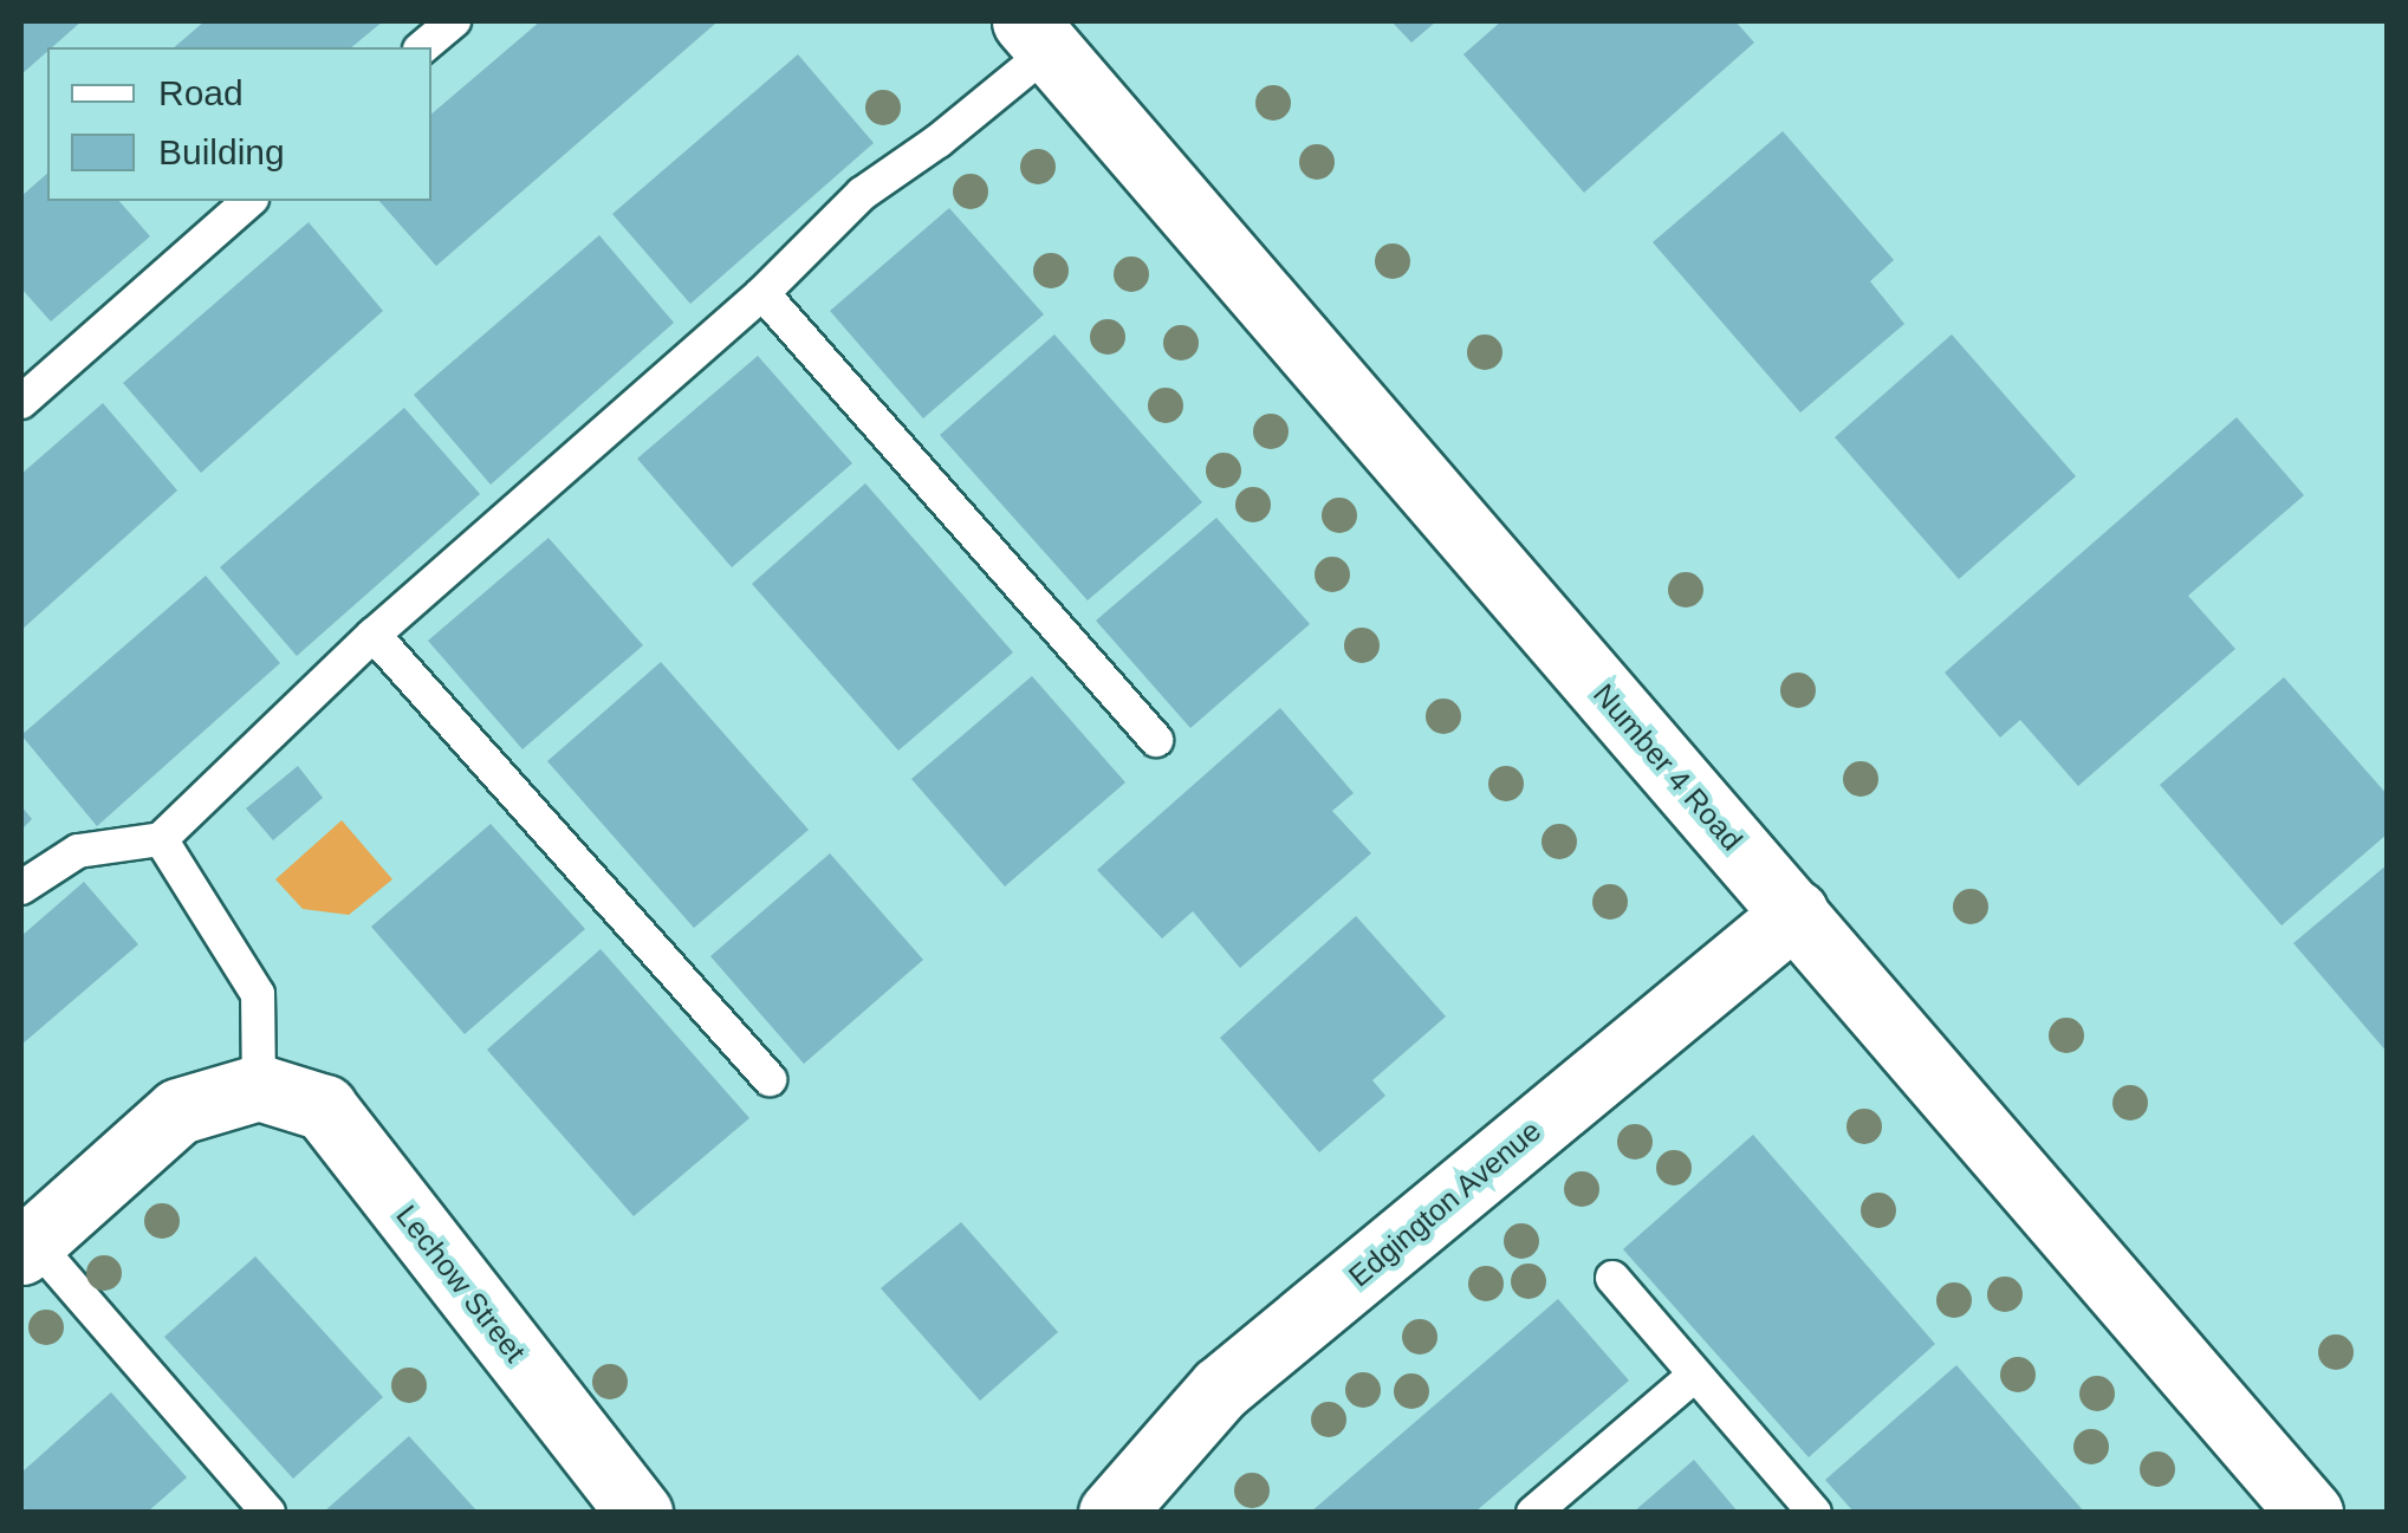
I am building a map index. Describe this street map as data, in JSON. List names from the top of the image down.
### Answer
{
  "streets": {
    "main road": ["Number 4 Road", "Edgington Avenue", "Lechow Street"]
  },
  "crossings": [
    ["Number 4 Road", "Edgington Avenue"]
  ],
  "legend": ["Road", "Building"]
}
